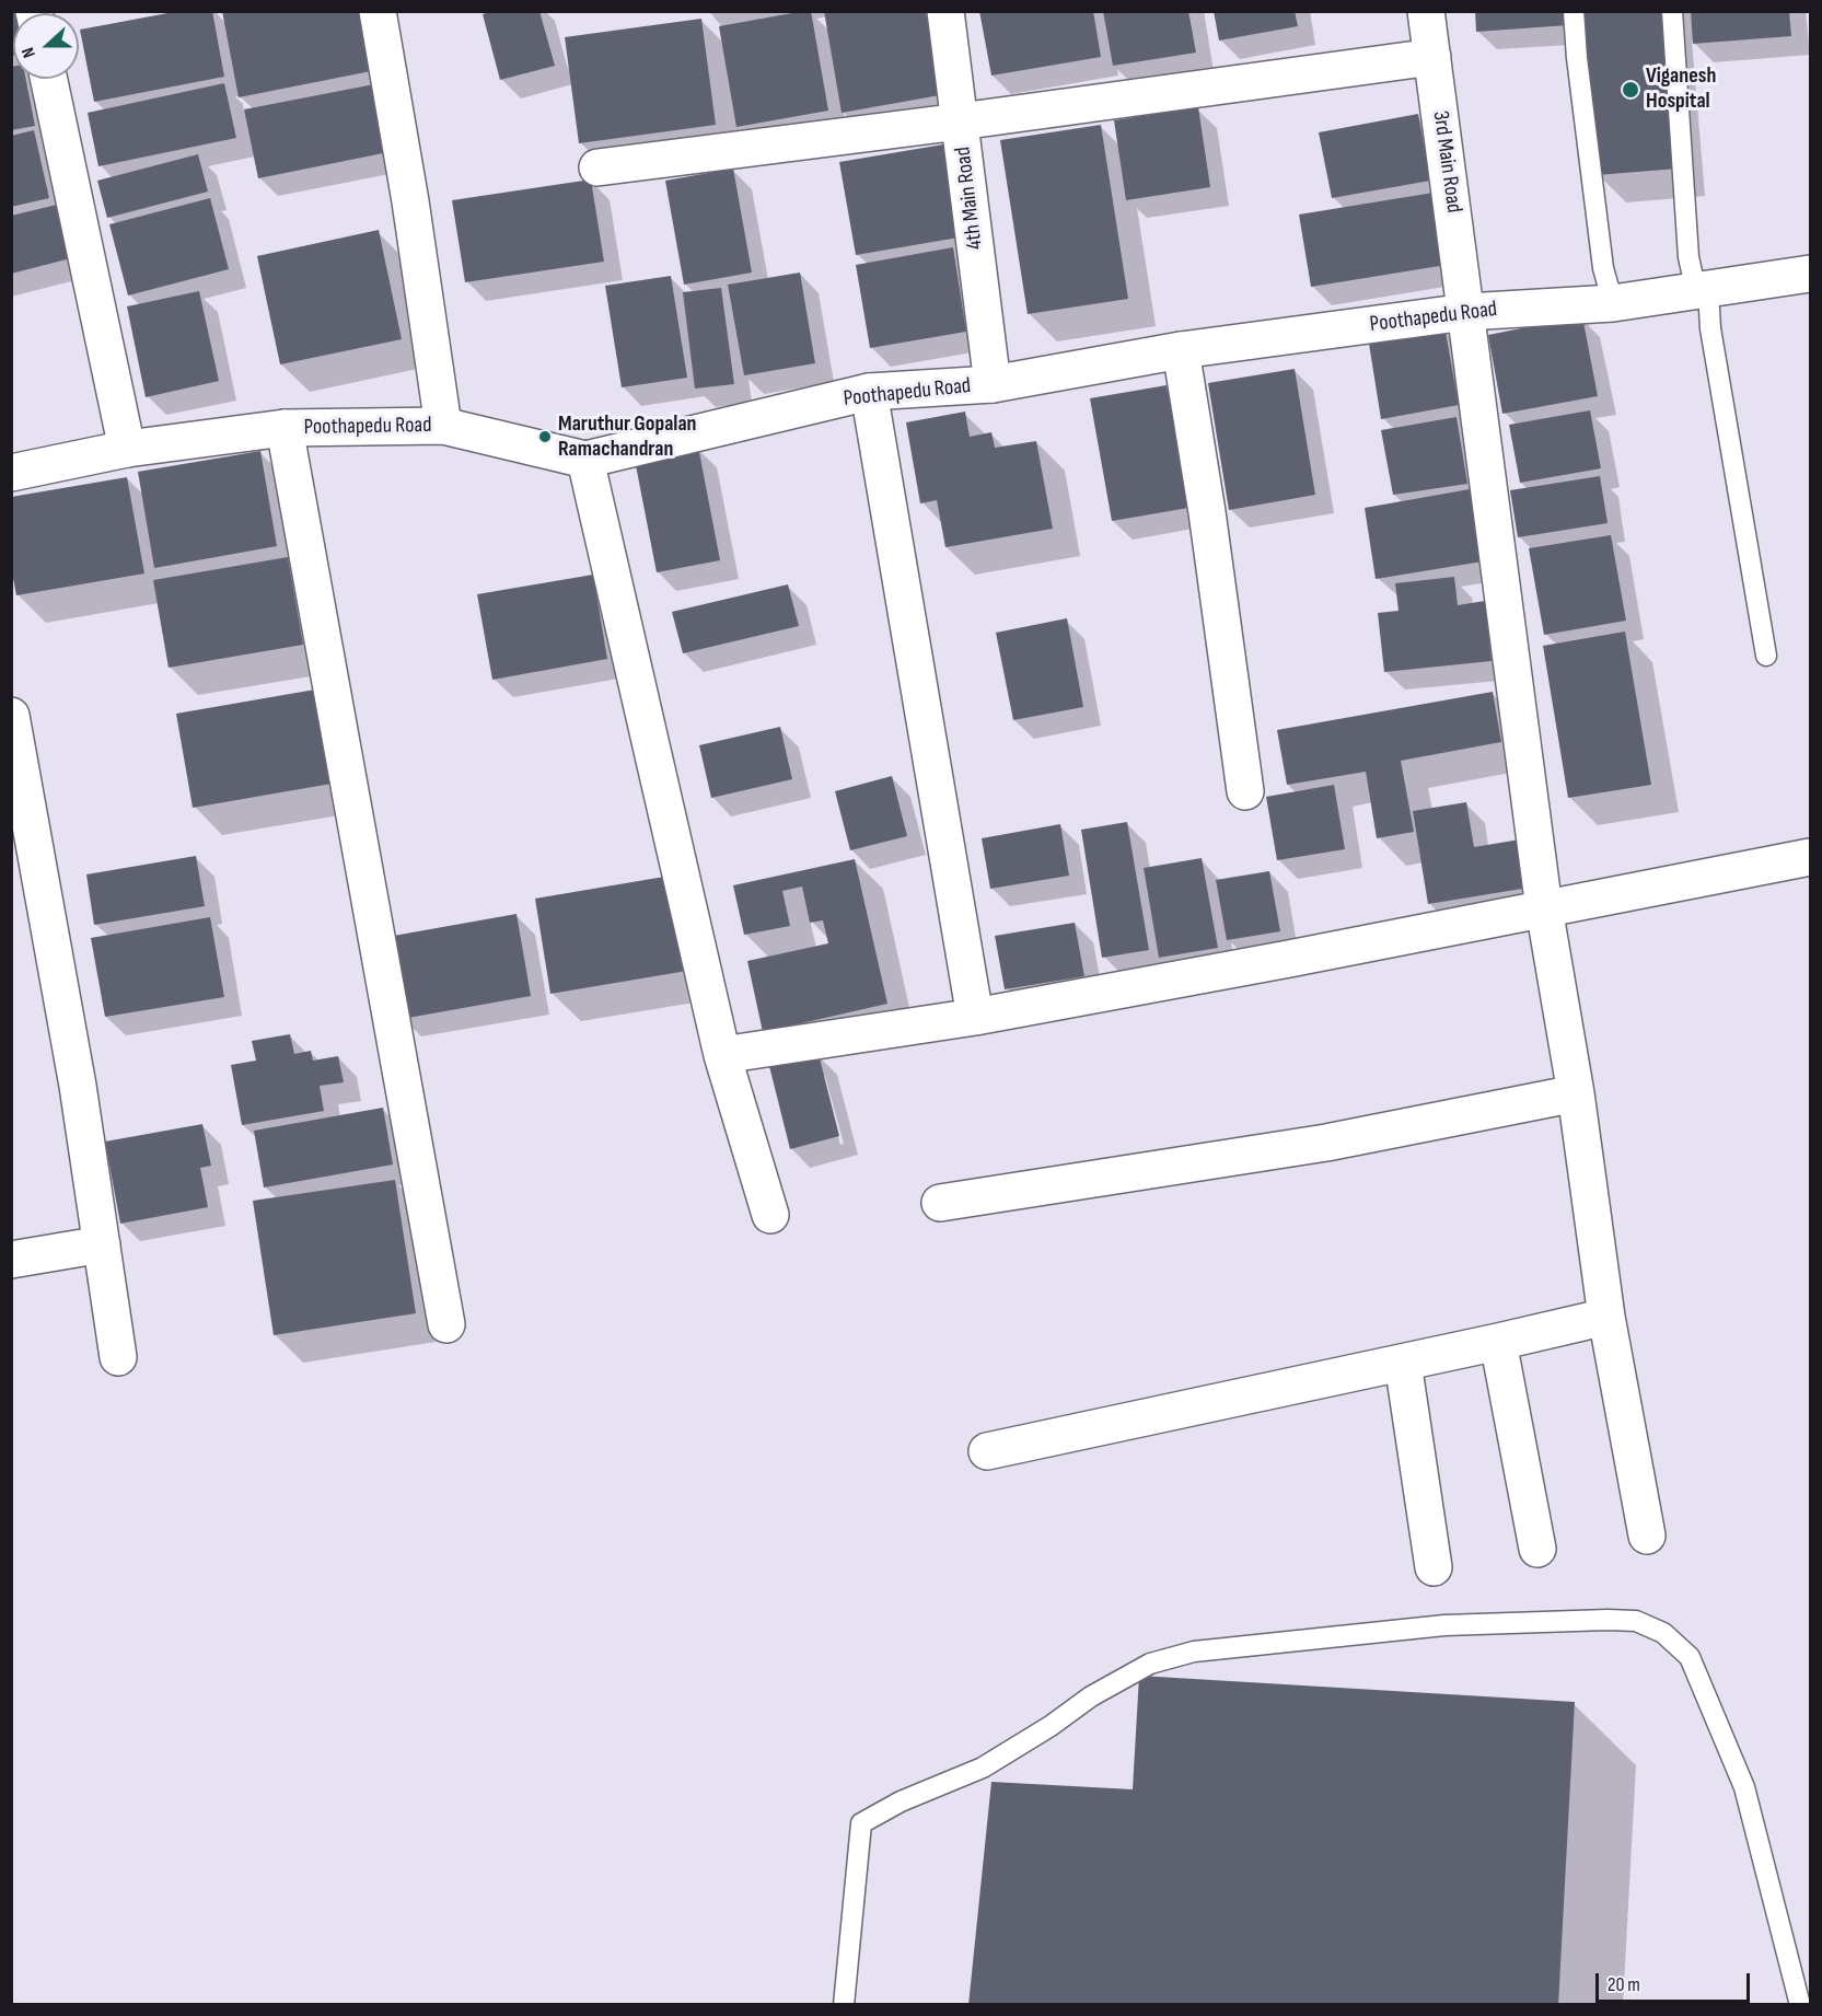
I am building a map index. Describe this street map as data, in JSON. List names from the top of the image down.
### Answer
{
  "streets": {
    "street": ["3rd Main Road", "4th Main Road", "Poothapedu Road"]
  },
  "crossings": [
    ["3rd Main Road", "Poothapedu Road"],
    ["4th Main Road", "Poothapedu Road"]
  ],
  "places": ["Viganesh Hospital", "Maruthur Gopalan Ramachandran"],
  "scale_bar": "20 m",
  "north": "left"
}
